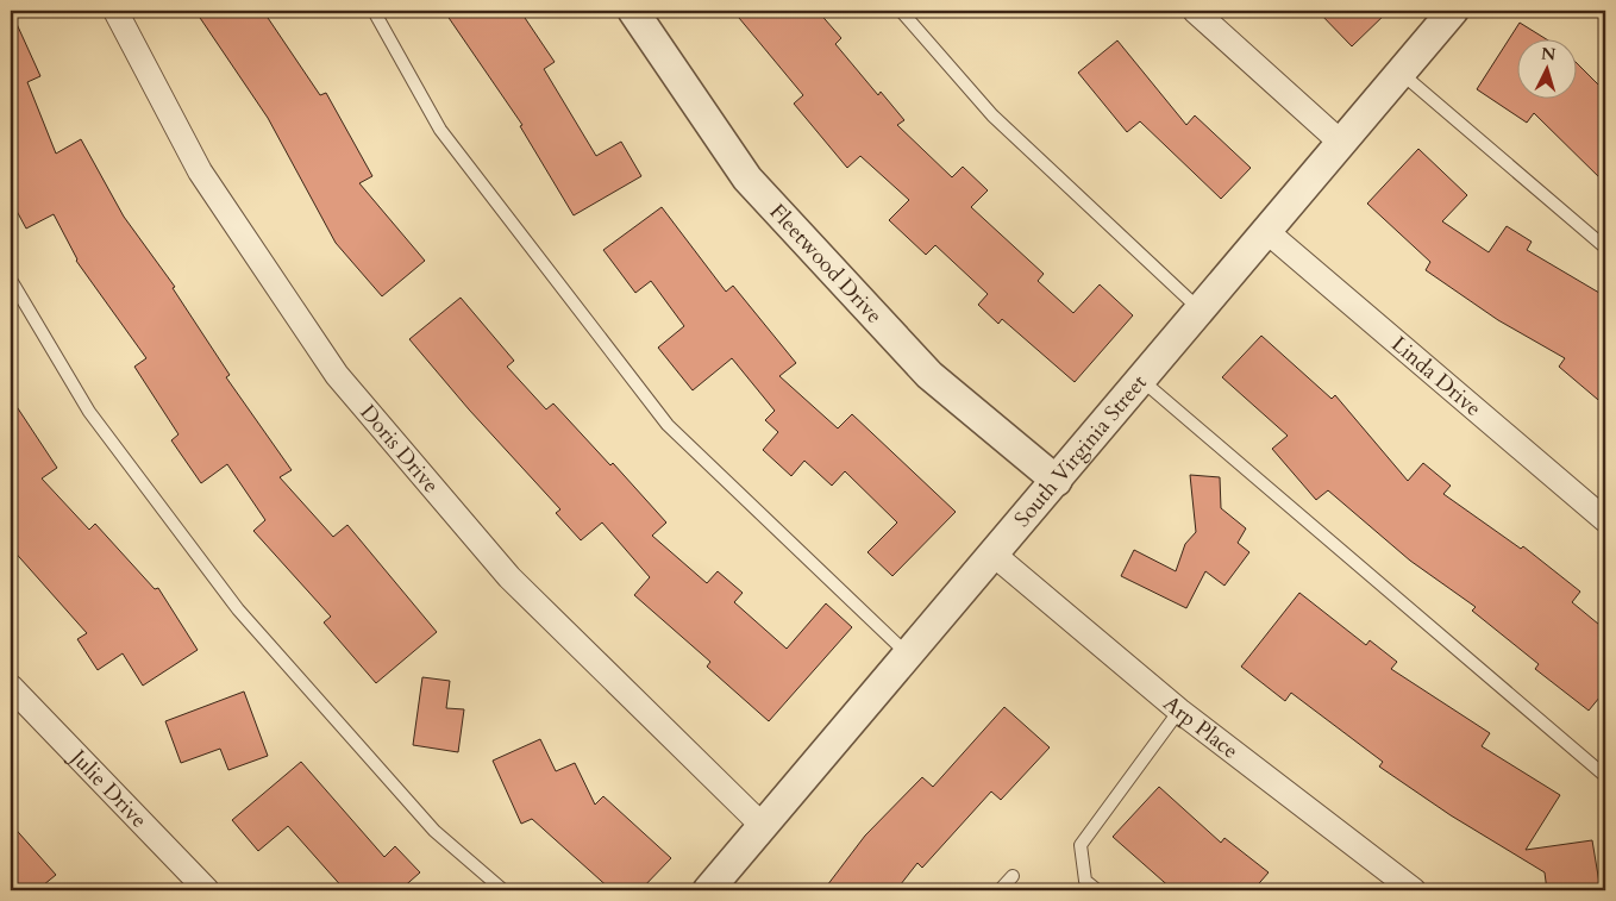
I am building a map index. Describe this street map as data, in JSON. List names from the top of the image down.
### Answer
{
  "streets": {
    "street": [
      "Fleetwood Drive",
      "Linda Drive",
      "Doris Drive",
      "South Virginia Street",
      "Arp Place",
      "Julie Drive"
    ]
  },
  "crossings": [
    ["Fleetwood Drive", "South Virginia Street"],
    ["Linda Drive", "South Virginia Street"],
    ["Doris Drive", "South Virginia Street"],
    ["South Virginia Street", "Arp Place"]
  ],
  "north": "top"
}
